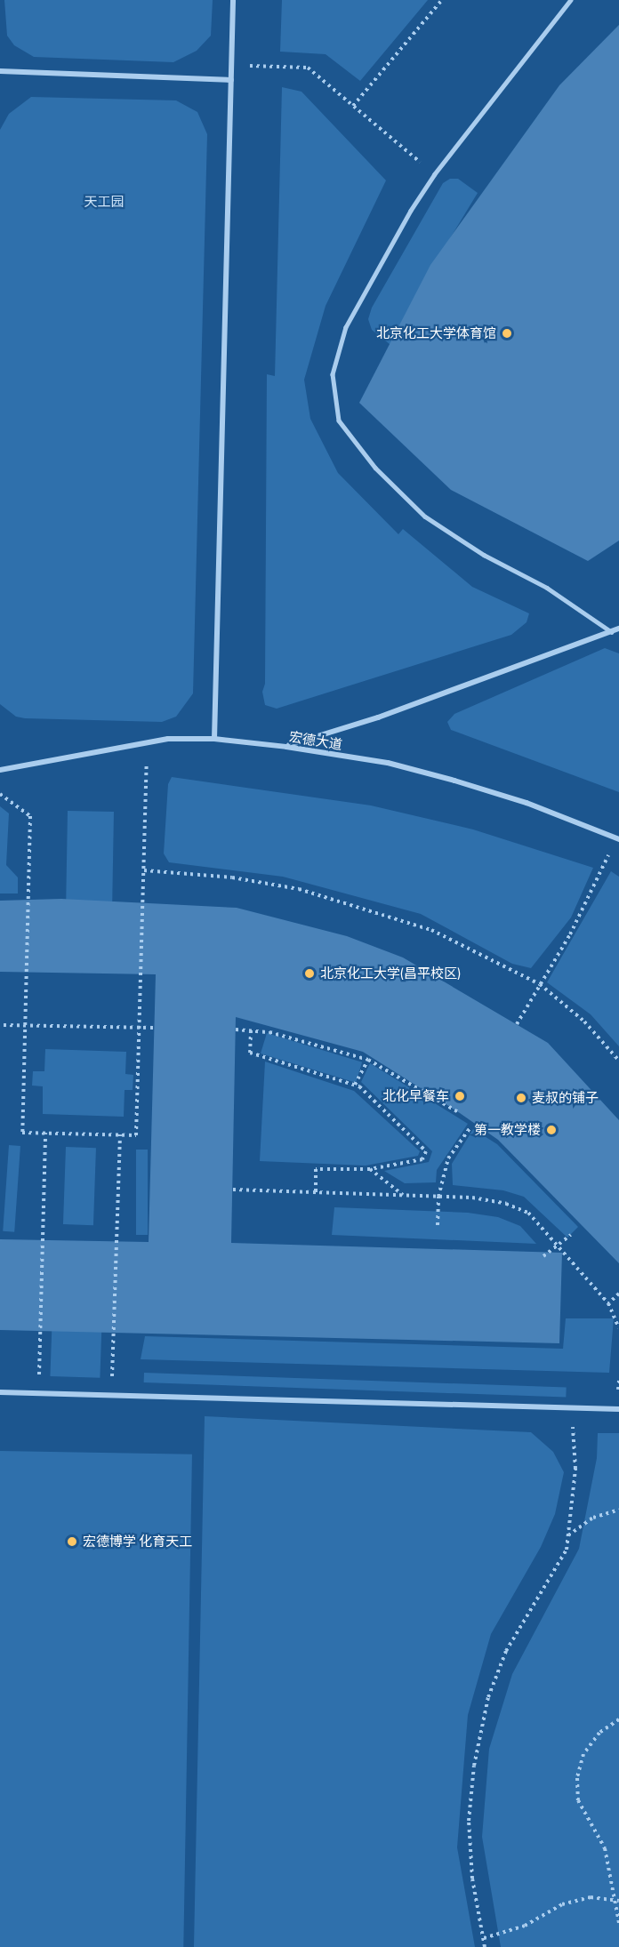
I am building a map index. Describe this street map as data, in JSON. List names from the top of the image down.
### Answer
{
  "streets": {
    "street": ["宏德大道"]
  },
  "parks": ["天工园"],
  "places": [
    "北京化工大学体育馆",
    "北京化工大学(昌平校区)",
    "北化早餐车",
    "麦叔的铺子",
    "第一教学楼",
    "宏德博学 化育天工"
  ]
}
